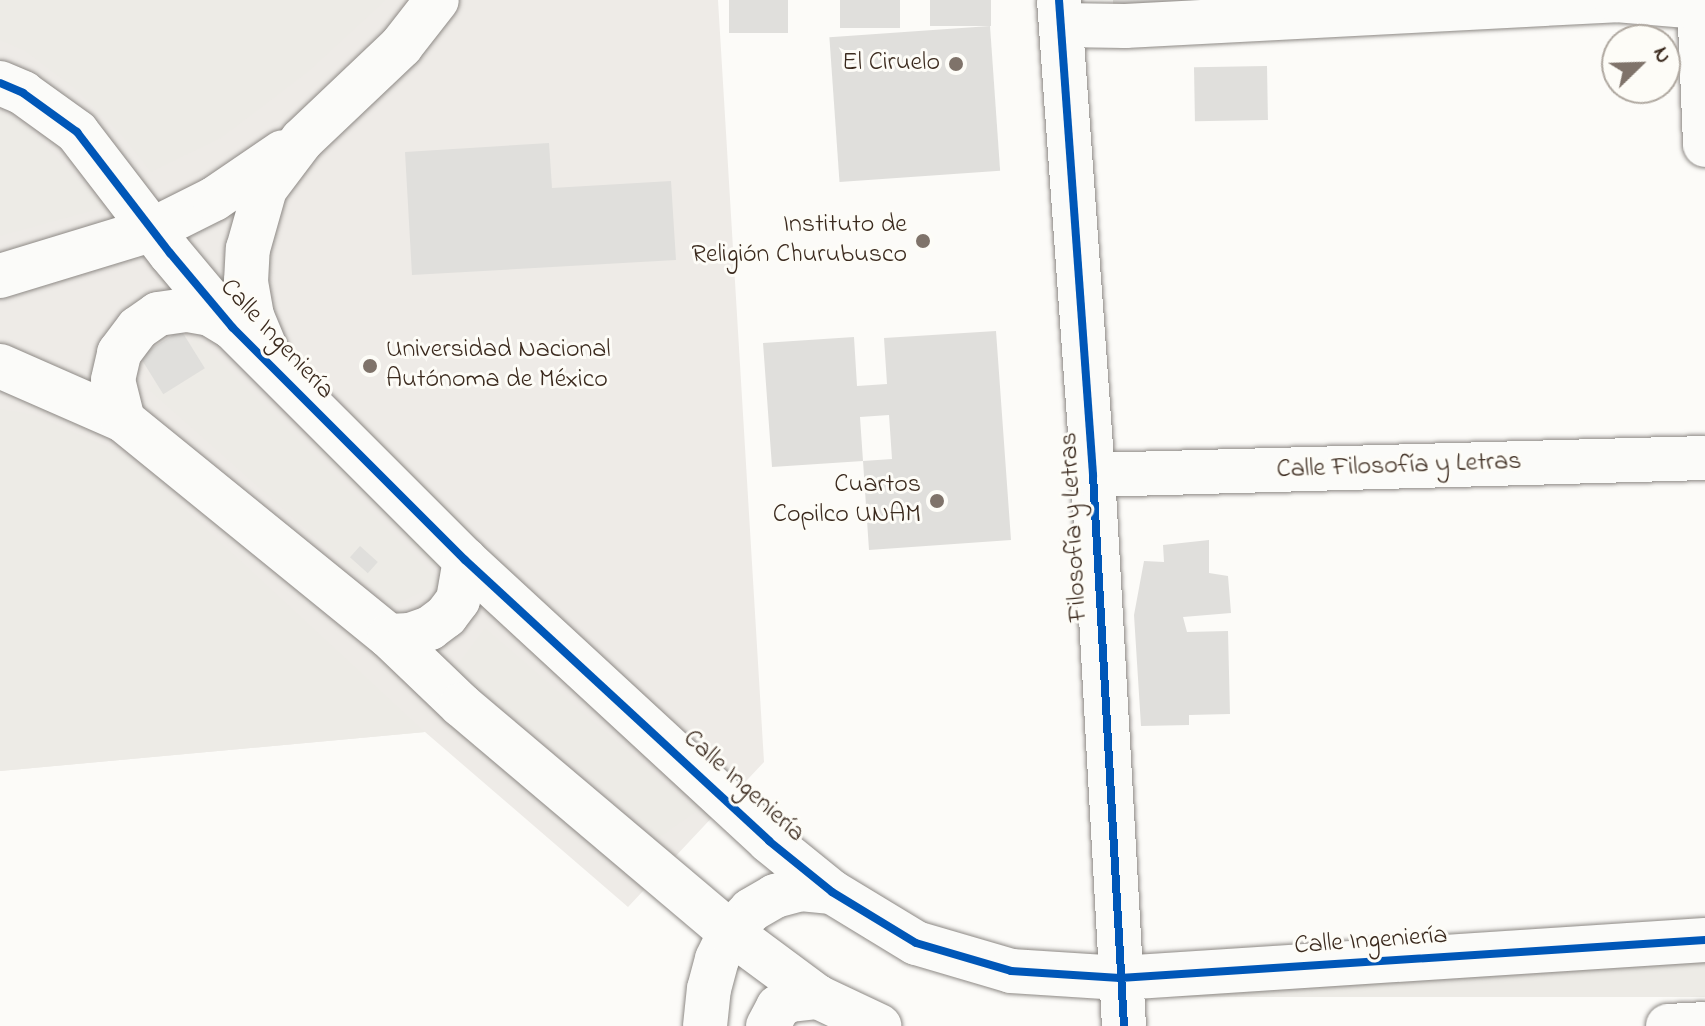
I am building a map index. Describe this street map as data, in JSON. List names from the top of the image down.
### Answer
{
  "streets": {
    "street": ["Calle Ingeniería", "Calle Filosofía y Letras", "Filosofía y Letras"]
  },
  "crossings": [
    ["Calle Ingeniería", "Filosofía y Letras"],
    ["Calle Filosofía y Letras", "Filosofía y Letras"]
  ],
  "places": [
    "El Ciruelo",
    "Instituto de Religión Churubusco",
    "Universidad Nacional Autónoma de México",
    "Cuartos Copilco UNAM"
  ],
  "north": "top right"
}
